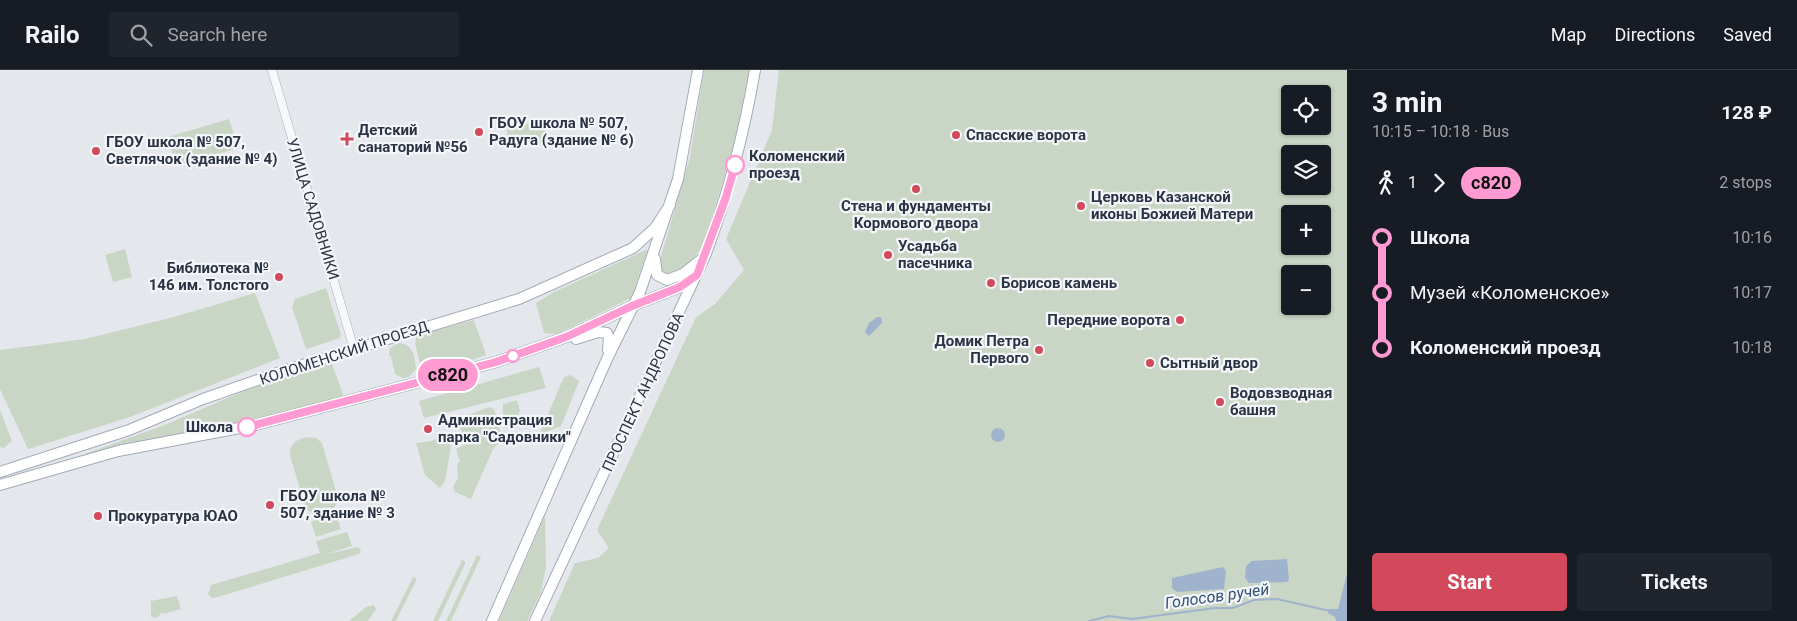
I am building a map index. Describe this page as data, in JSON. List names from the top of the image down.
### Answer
{
  "streets": {
    "main road": ["КОЛОМЕНСКИЙ ПРОЕЗД", "ПРОСПЕКТ АНДРОПОВА"],
    "street": ["УЛИЦА САДОВНИКИ"]
  },
  "crossings": [
    ["УЛИЦА САДОВНИКИ", "КОЛОМЕНСКИЙ ПРОЕЗД"]
  ],
  "water": ["Голосов ручей"],
  "places": {
    "other": [
      "ГБОУ школа № 507, Радуга (здание № 6)",
      "Спасские ворота",
      "ГБОУ школа № 507, Светлячок (здание № 4)",
      "Коломенский проезд",
      "Стена и фундаменты Кормового двора",
      "Церковь Казанской иконы Божией Матери",
      "Усадьба пасечника",
      "Библиотека № 146 им. Толстого",
      "Борисов камень",
      "Передние ворота",
      "Домик Петра Первого",
      "Сытный двор",
      "Водовзводная башня",
      "Школа",
      "Администрация парка \"Садовники\"",
      "ГБОУ школа № 507, здание № 3",
      "Прокуратура ЮАО"
    ],
    "health": ["Детский санаторий №56"]
  },
  "lines": ["bus line с820"],
  "page": {
    "header": "Railo",
    "search": "Search here",
    "nav": ["Map", "Directions", "Saved"],
    "on_map": "с820",
    "heading": ["3 min", "10:15 – 10:18 · Bus", "128 ₽"],
    "map_buttons": ["+", "−"],
    "legs": ["1", "с820", "2 stops"],
    "list": [
      {
        "name": "Школа",
        "value": "10:16"
      },
      {
        "name": "Музей «Коломенское»",
        "value": "10:17"
      },
      {
        "name": "Коломенский проезд",
        "value": "10:18"
      }
    ],
    "buttons": ["Start", "Tickets"]
  }
}
